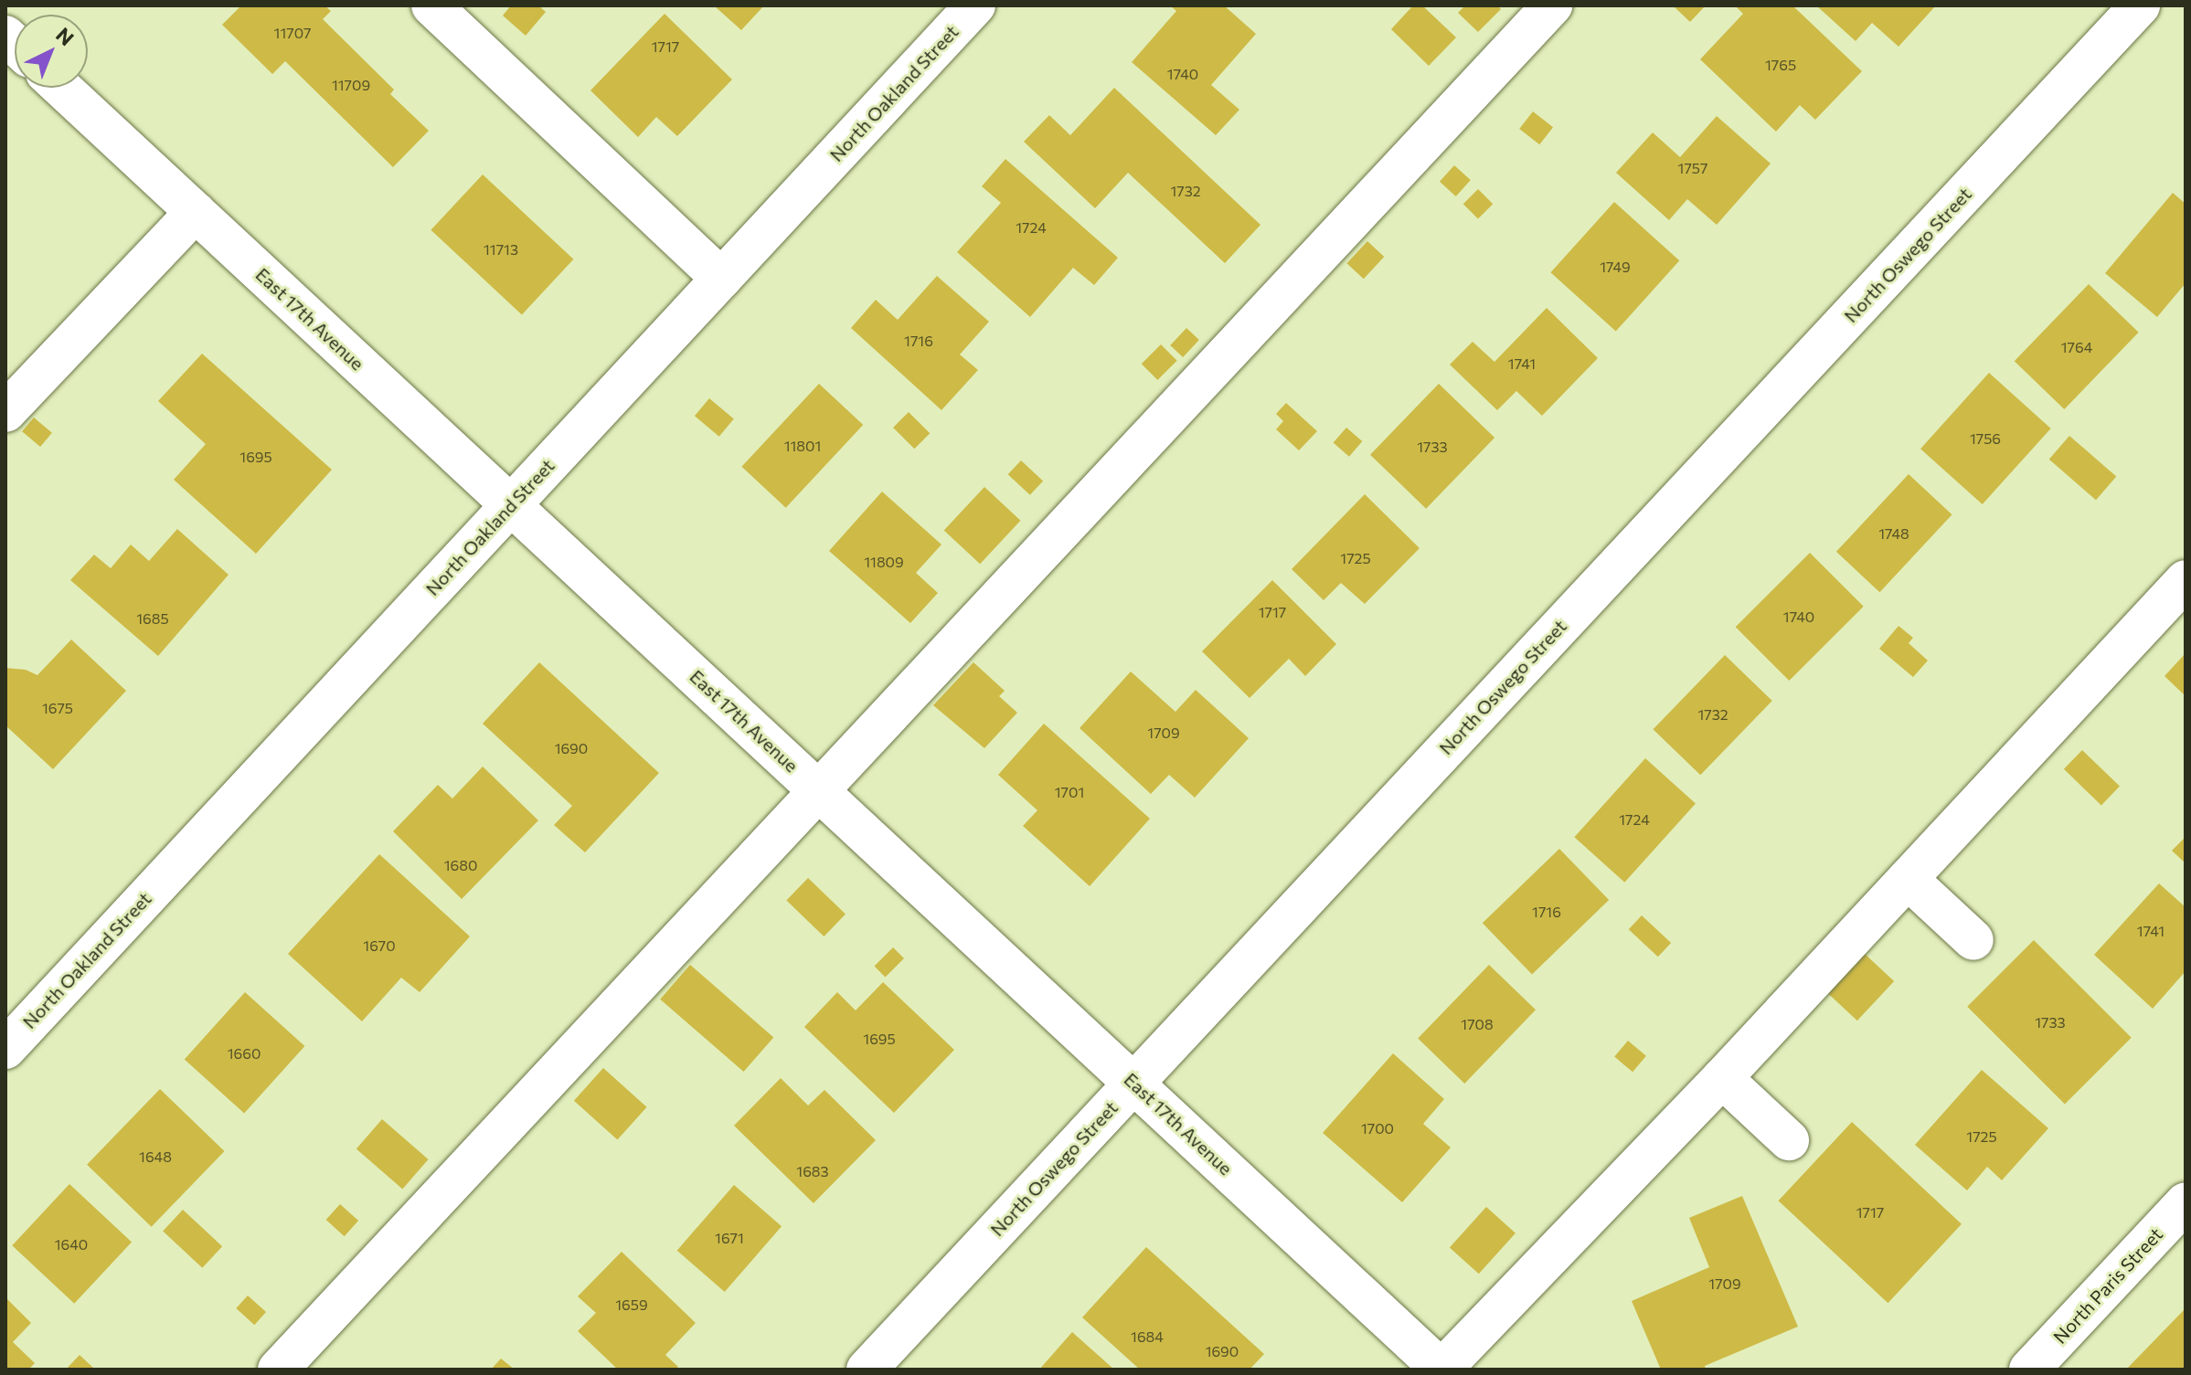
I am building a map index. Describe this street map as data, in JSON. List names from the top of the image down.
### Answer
{
  "streets": {
    "street": [
      "North Oakland Street",
      "North Oswego Street",
      "East 17th Avenue",
      "North Paris Street"
    ]
  },
  "crossings": [
    ["North Oakland Street", "East 17th Avenue"],
    ["North Oswego Street", "East 17th Avenue"]
  ],
  "house_numbers": [
    "11707",
    "1717",
    "1765",
    "1740",
    "11709",
    "1757",
    "1732",
    "1724",
    "11713",
    "1749",
    "1716",
    "1764",
    "1741",
    "1756",
    "11801",
    "1733",
    "1695",
    "1748",
    "1725",
    "11809",
    "1717",
    "1740",
    "1685",
    "1675",
    "1732",
    "1709",
    "1690",
    "1701",
    "1724",
    "1680",
    "1716",
    "1741",
    "1670",
    "1733",
    "1708",
    "1695",
    "1660",
    "1700",
    "1725",
    "1648",
    "1683",
    "1717",
    "1671",
    "1640",
    "1709",
    "1659",
    "1684",
    "1690"
  ],
  "north": "top right"
}
